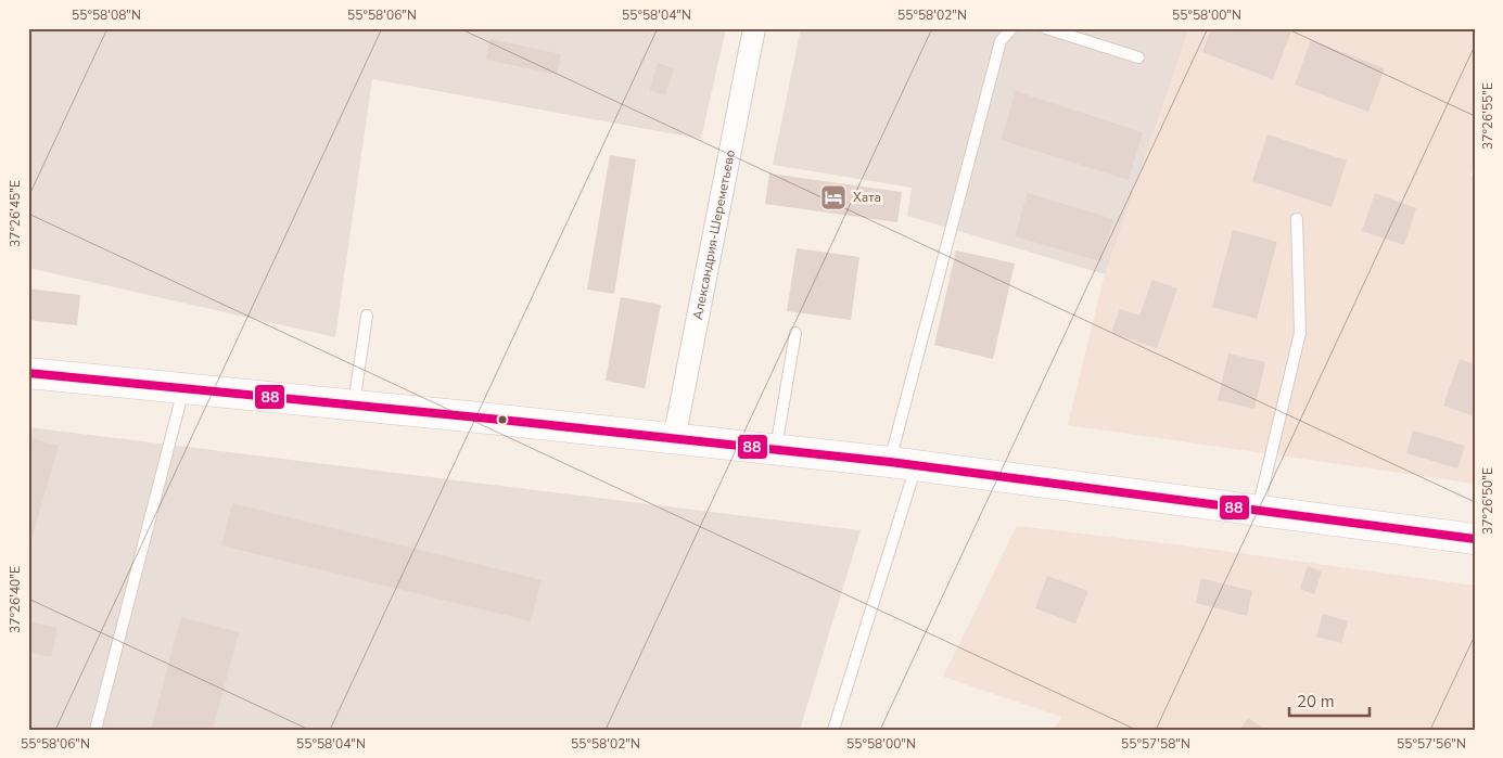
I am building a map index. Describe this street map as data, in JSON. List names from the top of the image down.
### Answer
{
  "streets": {
    "street": ["Александрия-Шереметьево"]
  },
  "places": {
    "hotel": ["Хата"]
  },
  "lines": ["transit line 88"],
  "scale_bar": "20 m",
  "coordinates": [
    "55°58'08\"N",
    "55°58'06\"N",
    "55°58'04\"N",
    "55°58'02\"N",
    "55°58'00\"N",
    "37°26'55\"E",
    "37°26'45\"E",
    "37°26'50\"E",
    "37°26'40\"E",
    "55°57'58\"N",
    "55°57'56\"N"
  ]
}
